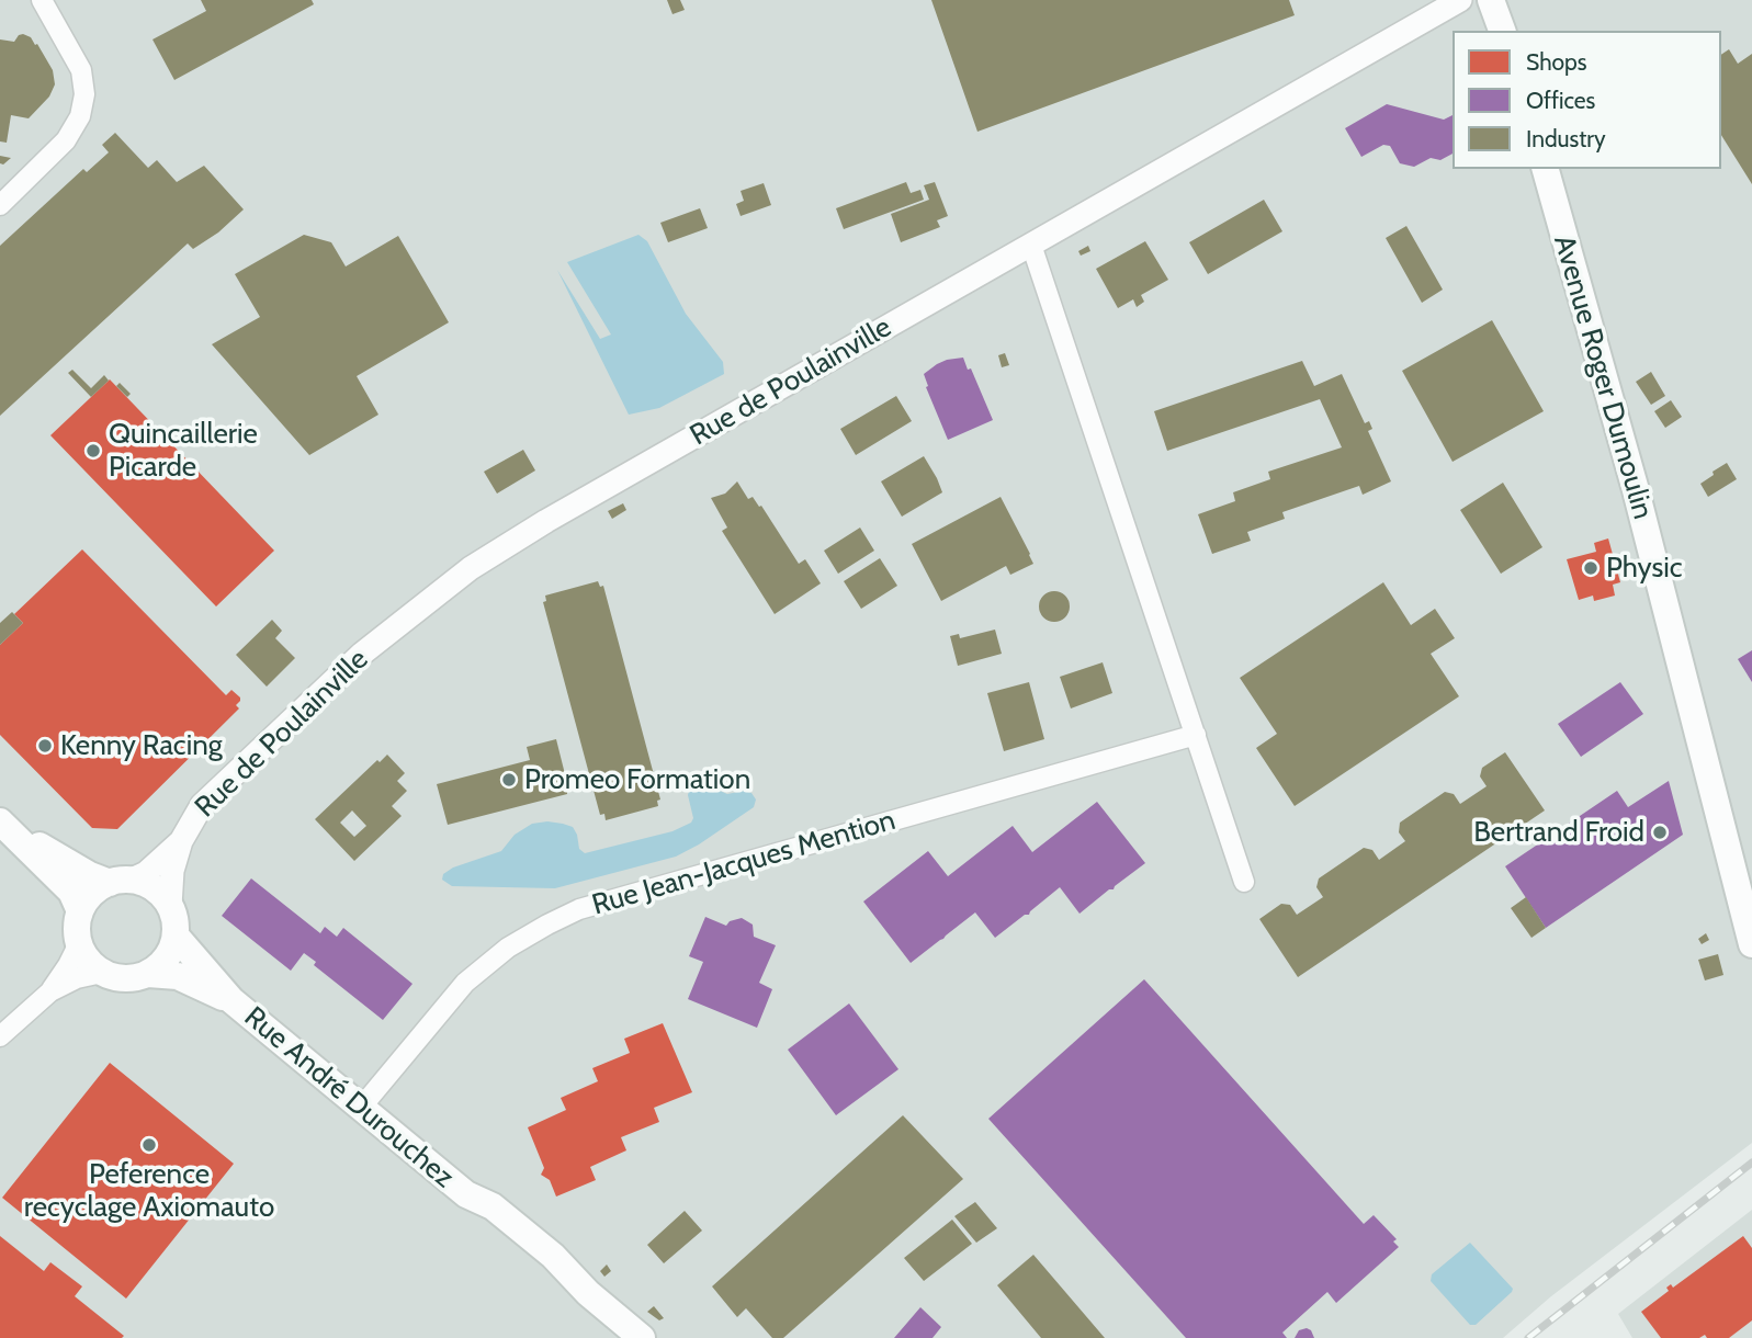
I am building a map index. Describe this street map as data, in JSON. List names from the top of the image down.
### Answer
{
  "streets": {
    "main road": ["Avenue Roger Dumoulin", "Rue André Durouchez"],
    "street": ["Rue de Poulainville", "Rue Jean-Jacques Mention"]
  },
  "crossings": [
    ["Rue de Poulainville", "Rue André Durouchez"],
    ["Rue Jean-Jacques Mention", "Rue André Durouchez"]
  ],
  "places": [
    "Quincaillerie Picarde",
    "Physic",
    "Kenny Racing",
    "Promeo Formation",
    "Bertrand Froid",
    "Peference recyclage Axiomauto"
  ],
  "legend": ["Shops", "Offices", "Industry"]
}
